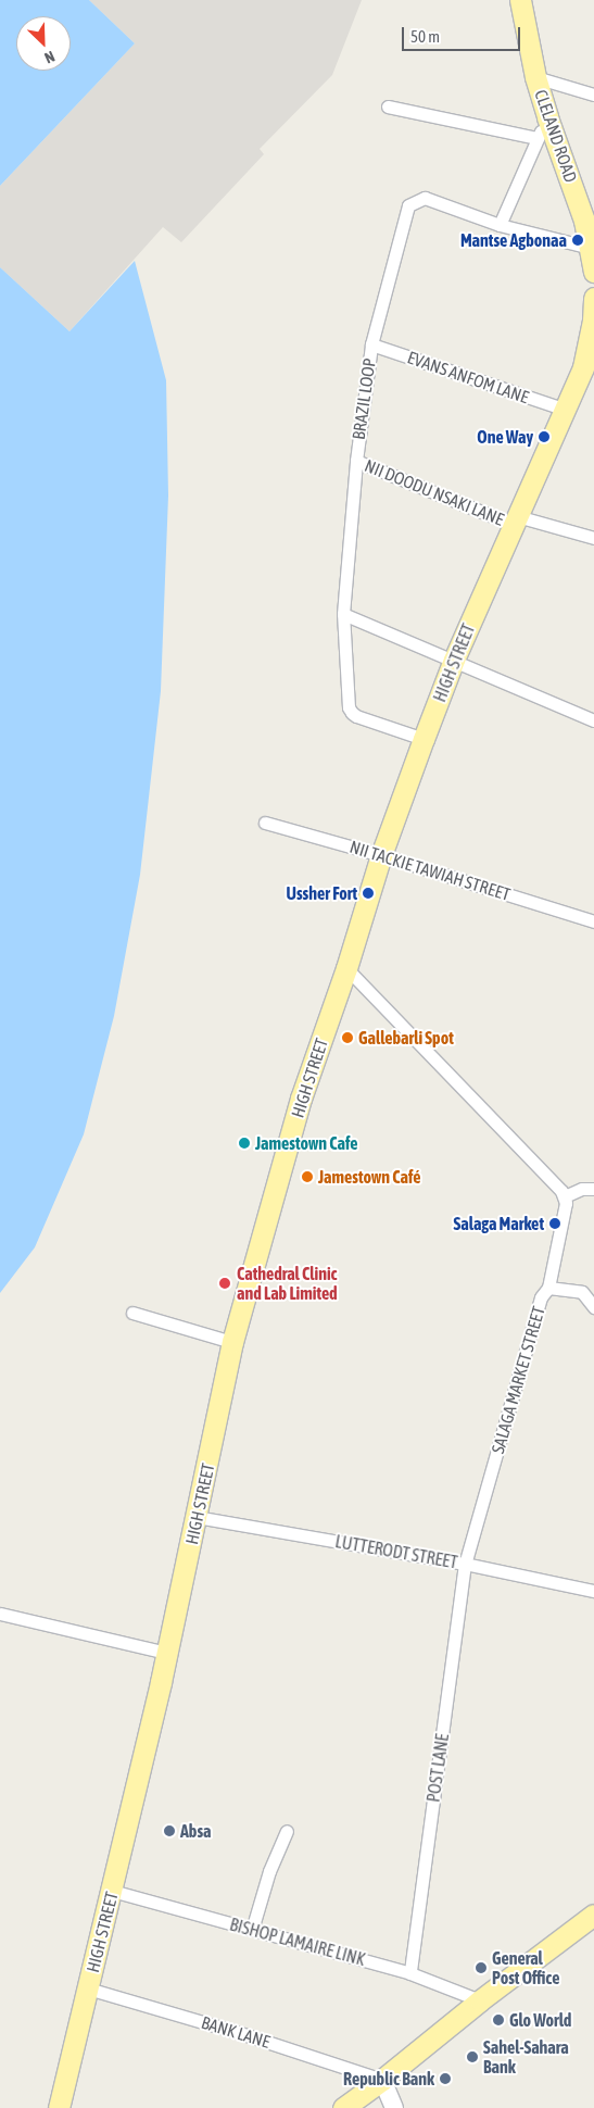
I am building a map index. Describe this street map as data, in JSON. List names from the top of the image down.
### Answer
{
  "streets": {
    "main road": ["CLELAND ROAD", "HIGH STREET"],
    "street": [
      "EVANS ANFOM LANE",
      "BRAZIL LOOP",
      "NII DOODU NSAKI LANE",
      "NII TACKIE TAWIAH STREET",
      "SALAGA MARKET STREET",
      "LUTTERODT STREET",
      "POST LANE",
      "BISHOP LAMAIRE LINK",
      "BANK LANE"
    ]
  },
  "crossings": [
    ["CLELAND ROAD", "BRAZIL LOOP"],
    ["EVANS ANFOM LANE", "BRAZIL LOOP"],
    ["EVANS ANFOM LANE", "HIGH STREET"],
    ["BRAZIL LOOP", "NII DOODU NSAKI LANE"],
    ["BRAZIL LOOP", "HIGH STREET"],
    ["NII DOODU NSAKI LANE", "HIGH STREET"],
    ["HIGH STREET", "NII TACKIE TAWIAH STREET"],
    ["HIGH STREET", "LUTTERODT STREET"],
    ["HIGH STREET", "BISHOP LAMAIRE LINK"],
    ["HIGH STREET", "BANK LANE"],
    ["SALAGA MARKET STREET", "LUTTERODT STREET"],
    ["SALAGA MARKET STREET", "POST LANE"],
    ["LUTTERODT STREET", "POST LANE"],
    ["POST LANE", "BISHOP LAMAIRE LINK"]
  ],
  "places": [
    "Mantse Agbonaa",
    "One Way",
    "Ussher Fort",
    "Gallebarli Spot",
    "Jamestown Cafe",
    "Jamestown Café",
    "Salaga Market",
    "Cathedral Clinic and Lab Limited",
    "Absa",
    "General Post Office",
    "Glo World",
    "Sahel-Sahara Bank",
    "Republic Bank"
  ],
  "scale_bar": "50 m",
  "north": "bottom right"
}
